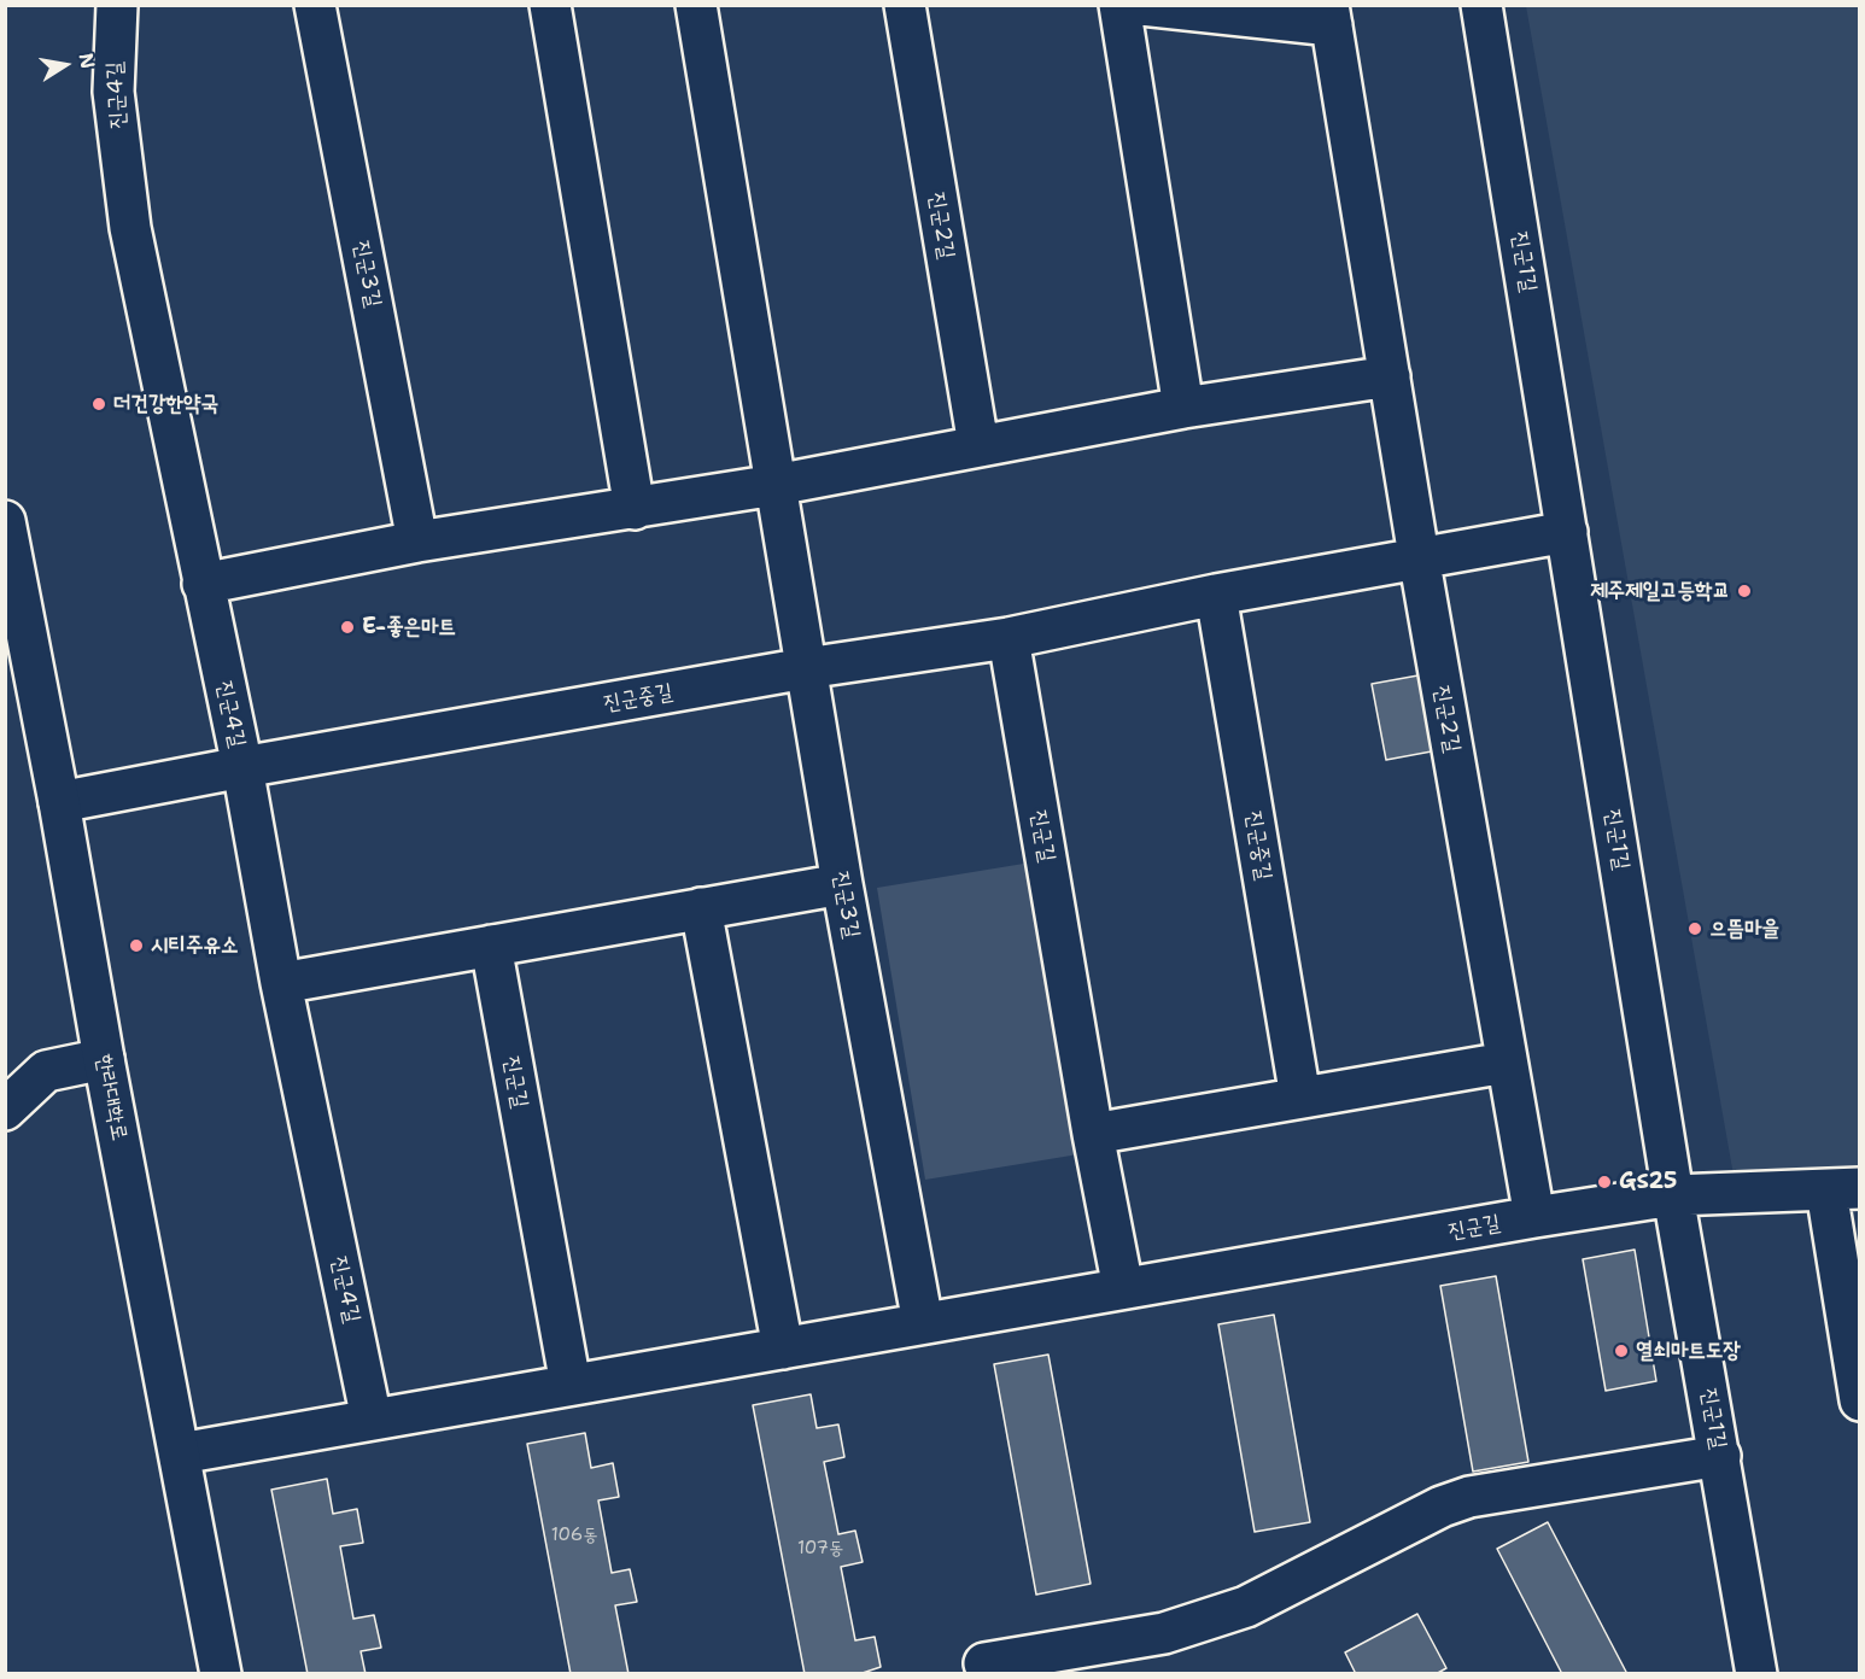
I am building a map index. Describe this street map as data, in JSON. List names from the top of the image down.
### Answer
{
  "streets": {
    "street": [
      "진군4길",
      "진군2길",
      "진군1길",
      "진군3길",
      "진군중길",
      "진군길",
      "한라대학로"
    ]
  },
  "crossings": [
    ["진군4길", "진군중길"],
    ["진군4길", "진군길"],
    ["진군2길", "진군중길"],
    ["진군2길", "진군길"],
    ["진군1길", "진군중길"],
    ["진군1길", "진군길"],
    ["진군3길", "진군중길"],
    ["진군3길", "진군길"],
    ["진군중길", "진군길"],
    ["진군중길", "한라대학로"],
    ["진군길", "한라대학로"]
  ],
  "places": [
    "더건강한약국",
    "제주제일고등학교",
    "E-좋은마트",
    "으뜸마을",
    "시티주유소",
    "GS25",
    "열쇠마트도장"
  ],
  "house_numbers": ["106동", "107동"],
  "north": "right"
}
